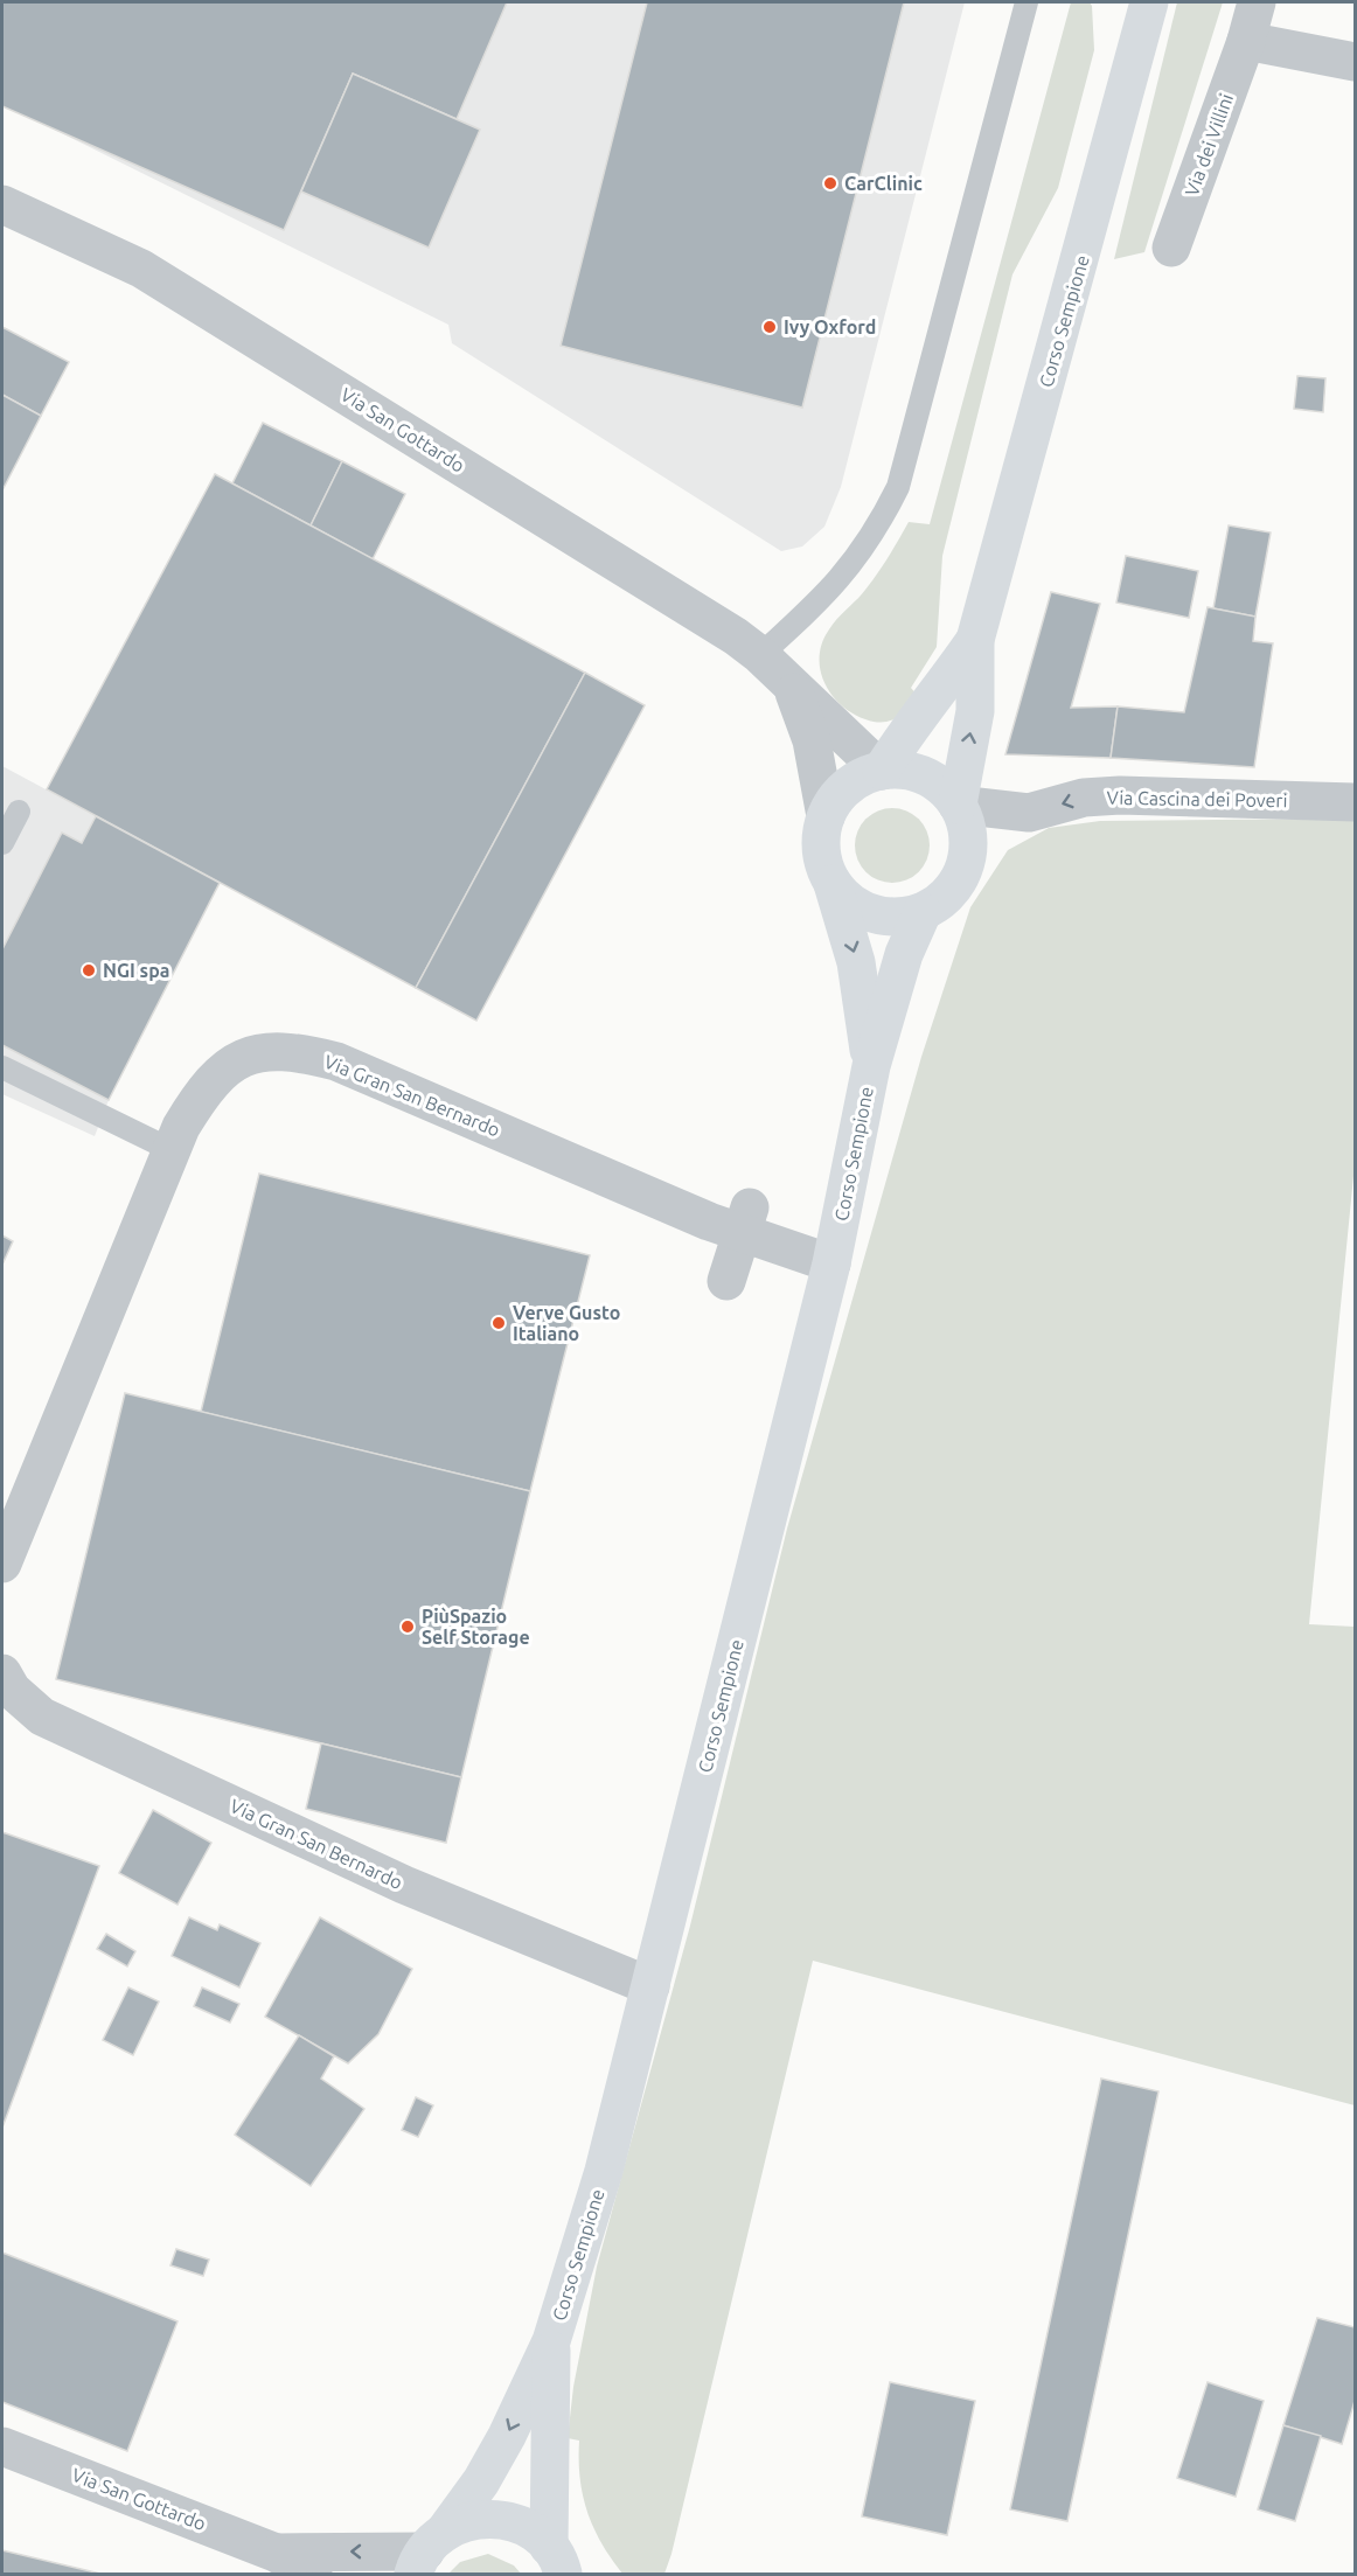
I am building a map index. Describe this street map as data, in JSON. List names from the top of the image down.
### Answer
{
  "streets": {
    "main road": ["Corso Sempione"],
    "street": [
      "Via dei Villini",
      "Via San Gottardo",
      "Via Cascina dei Poveri",
      "Via Gran San Bernardo"
    ]
  },
  "crossings": [
    ["Corso Sempione", "Via San Gottardo"],
    ["Corso Sempione", "Via Cascina dei Poveri"],
    ["Corso Sempione", "Via Gran San Bernardo"],
    ["Via San Gottardo", "Via Cascina dei Poveri"]
  ],
  "one_way": ["Via Cascina dei Poveri"],
  "places": [
    "CarClinic",
    "Ivy Oxford",
    "NGI spa",
    "Verve Gusto Italiano",
    "PiùSpazio Self Storage"
  ]
}
